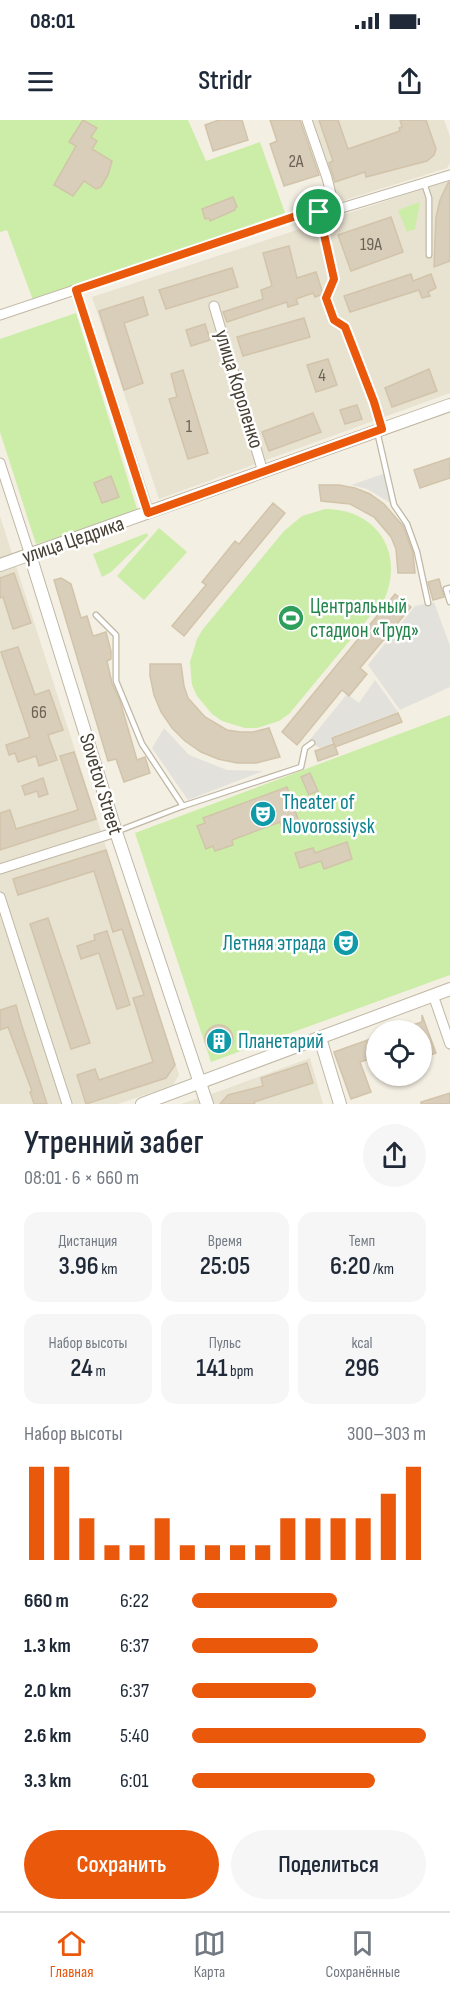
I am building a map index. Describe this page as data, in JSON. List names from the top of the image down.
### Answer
{
  "streets": {
    "street": ["улица Короленко", "улица Цедрика", "Sovetov Street"]
  },
  "crossings": [
    ["улица Короленко", "улица Цедрика"],
    ["улица Цедрика", "Sovetov Street"]
  ],
  "places": {
    "sports": ["Центральный стадион «Труд»"],
    "theatre": ["Theater of Novorossiysk", "Летняя этрада"],
    "building": ["Планетарий"]
  },
  "house_numbers": [
    "2А",
    "19А",
    "4",
    "1",
    "66"
  ],
  "page": {
    "status": "08:01",
    "header": "Stridr",
    "heading": ["Утренний забег", "08:01 · 6 × 660 m"],
    "stats": [
      ["Дистанция", "3.96 km"],
      ["Время", "25:05"],
      ["Темп", "6:20 /km"],
      ["Набор высоты", "24 m"],
      ["Пульс", "141 bpm"],
      ["kcal", "296"]
    ],
    "chart": ["Набор высоты", "300–303 m"],
    "list": [
      {
        "name": "660 m",
        "note": "6:22"
      },
      {
        "name": "1.3 km",
        "note": "6:37"
      },
      {
        "name": "2.0 km",
        "note": "6:37"
      },
      {
        "name": "2.6 km",
        "note": "5:40"
      },
      {
        "name": "3.3 km",
        "note": "6:01"
      }
    ],
    "buttons": ["Сохранить", "Поделиться"],
    "tabs": ["Главная", "Карта", "Сохранённые"]
  }
}
